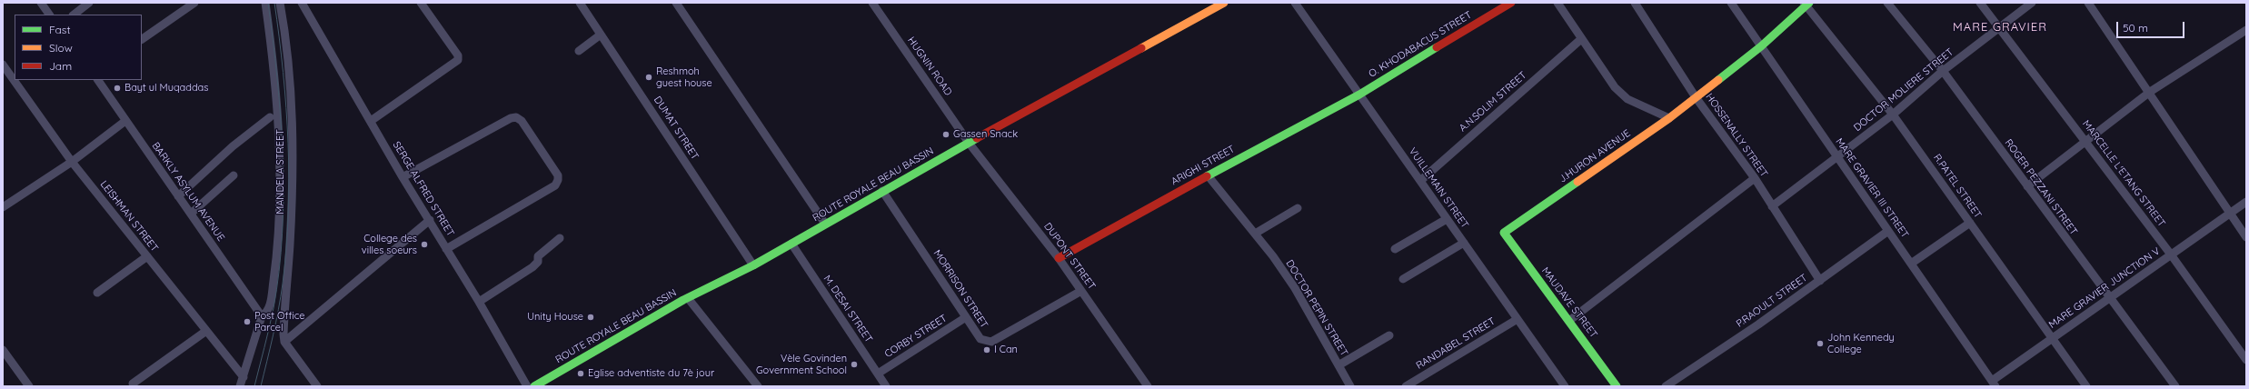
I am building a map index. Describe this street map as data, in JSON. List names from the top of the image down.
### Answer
{
  "streets": {
    "street": [
      "O. KHODABACUS STREET",
      "HUGNIN ROAD",
      "DOCTOR MOLIERE STREET",
      "A.N.SOLIM STREET",
      "DUMAT STREET",
      "HOSSENALLY STREET",
      "J.HURON AVENUE",
      "ARIGHI STREET",
      "MANDELA STREET",
      "MARCELLE L'ETANG STREET",
      "ROUTE ROYALE BEAU BASSIN",
      "R.PATEL STREET",
      "ROGER PEZZANI STREET",
      "VUILLEMAIN STREET",
      "MARE GRAVIER III STREET",
      "SERGE ALFRED STREET",
      "BARKLY ASYLUM AVENUE",
      "LEISHMAN STREET",
      "DUPONT STREET",
      "MARE GRAVIER JUNCTION V",
      "MORRISON STREET",
      "P.RAOULT STREET",
      "MAUDAVE STREET",
      "DOCTOR PEPIN STREET",
      "M. DESAI STREET",
      "CORBY STREET",
      "RANDABEL STREET"
    ]
  },
  "crossings": [
    ["O. KHODABACUS STREET", "ARIGHI STREET"],
    ["O. KHODABACUS STREET", "VUILLEMAIN STREET"],
    ["HUGNIN ROAD", "ROUTE ROYALE BEAU BASSIN"],
    ["HUGNIN ROAD", "DUPONT STREET"],
    ["DOCTOR MOLIERE STREET", "HOSSENALLY STREET"],
    ["DOCTOR MOLIERE STREET", "MARCELLE L'ETANG STREET"],
    ["DOCTOR MOLIERE STREET", "R.PATEL STREET"],
    ["DOCTOR MOLIERE STREET", "ROGER PEZZANI STREET"],
    ["DOCTOR MOLIERE STREET", "MARE GRAVIER III STREET"],
    ["A.N.SOLIM STREET", "VUILLEMAIN STREET"],
    ["DUMAT STREET", "ROUTE ROYALE BEAU BASSIN"],
    ["HOSSENALLY STREET", "J.HURON AVENUE"],
    ["HOSSENALLY STREET", "P.RAOULT STREET"],
    ["J.HURON AVENUE", "R.PATEL STREET"],
    ["J.HURON AVENUE", "MARE GRAVIER III STREET"],
    ["J.HURON AVENUE", "MAUDAVE STREET"],
    ["ARIGHI STREET", "VUILLEMAIN STREET"],
    ["ARIGHI STREET", "DUPONT STREET"],
    ["ARIGHI STREET", "DOCTOR PEPIN STREET"],
    ["MARCELLE L'ETANG STREET", "MARE GRAVIER JUNCTION V"],
    ["ROUTE ROYALE BEAU BASSIN", "DUPONT STREET"],
    ["ROUTE ROYALE BEAU BASSIN", "MORRISON STREET"],
    ["ROUTE ROYALE BEAU BASSIN", "M. DESAI STREET"],
    ["R.PATEL STREET", "MARE GRAVIER JUNCTION V"],
    ["ROGER PEZZANI STREET", "MARE GRAVIER JUNCTION V"],
    ["VUILLEMAIN STREET", "RANDABEL STREET"],
    ["MARE GRAVIER III STREET", "MARE GRAVIER JUNCTION V"],
    ["MARE GRAVIER III STREET", "P.RAOULT STREET"],
    ["DUPONT STREET", "MORRISON STREET"],
    ["MORRISON STREET", "CORBY STREET"],
    ["M. DESAI STREET", "CORBY STREET"]
  ],
  "districts": ["MARE GRAVIER"],
  "places": [
    "Reshmoh guest house",
    "Bayt ul Muqaddas",
    "Gassen Snack",
    "College des villes soeurs",
    "Unity House",
    "Post Office Parcel",
    "John Kennedy College",
    "I Can",
    "Vèle Govinden Government School",
    "Eglise adventiste du 7è jour"
  ],
  "legend": ["Fast", "Slow", "Jam"],
  "scale_bar": "50 m"
}
